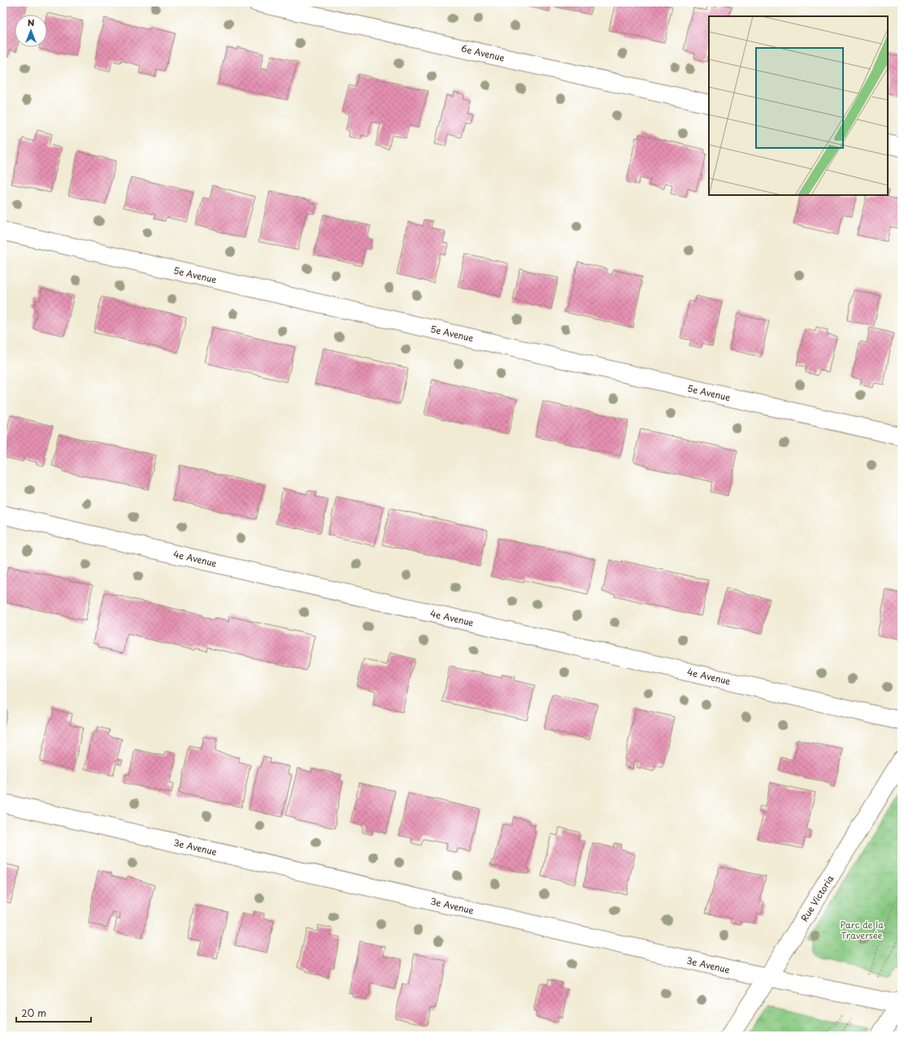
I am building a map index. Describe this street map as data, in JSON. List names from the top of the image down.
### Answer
{
  "streets": {
    "street": [
      "6e Avenue",
      "5e Avenue",
      "4e Avenue",
      "3e Avenue",
      "Rue Victoria"
    ]
  },
  "crossings": [
    ["3e Avenue", "Rue Victoria"]
  ],
  "parks": ["Parc de la Traversée"],
  "scale_bar": "20 m",
  "north": "top"
}
